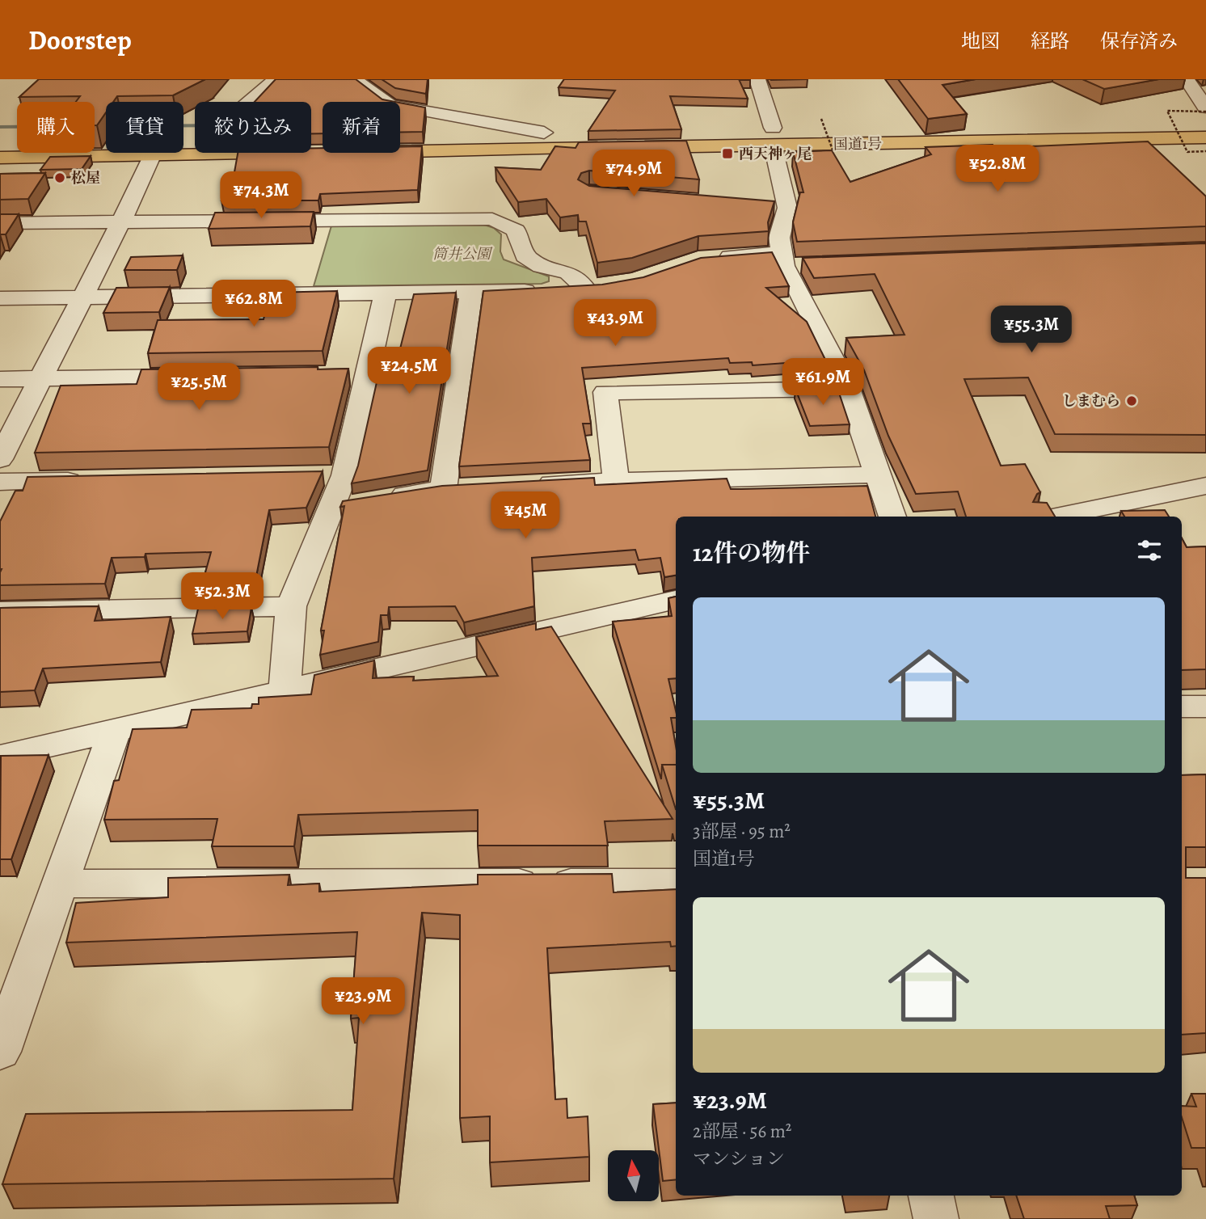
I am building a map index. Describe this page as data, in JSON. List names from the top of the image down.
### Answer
{
  "streets": {
    "highway": ["国道1号"]
  },
  "parks": ["筒井公園"],
  "places": {
    "transit": ["西天神ヶ尾"],
    "other": ["松屋", "しまむら"]
  },
  "north": "top",
  "page": {
    "header": "Doorstep",
    "nav": ["地図", "経路", "保存済み"],
    "chip": [
      "購入",
      "賃貸",
      "絞り込み",
      "新着"
    ],
    "price": [
      "¥52.8M",
      "¥74.9M",
      "¥74.3M",
      "¥62.8M",
      "¥43.9M",
      "¥55.3M",
      "¥24.5M",
      "¥61.9M",
      "¥25.5M",
      "¥45M",
      "¥52.3M",
      "¥23.9M"
    ],
    "heading": "12件の物件",
    "list": [
      {
        "name": "¥55.3M",
        "note": "3部屋 · 95 m² · 国道1号"
      },
      {
        "name": "¥23.9M",
        "note": "2部屋 · 56 m² · マンション"
      }
    ]
  }
}
